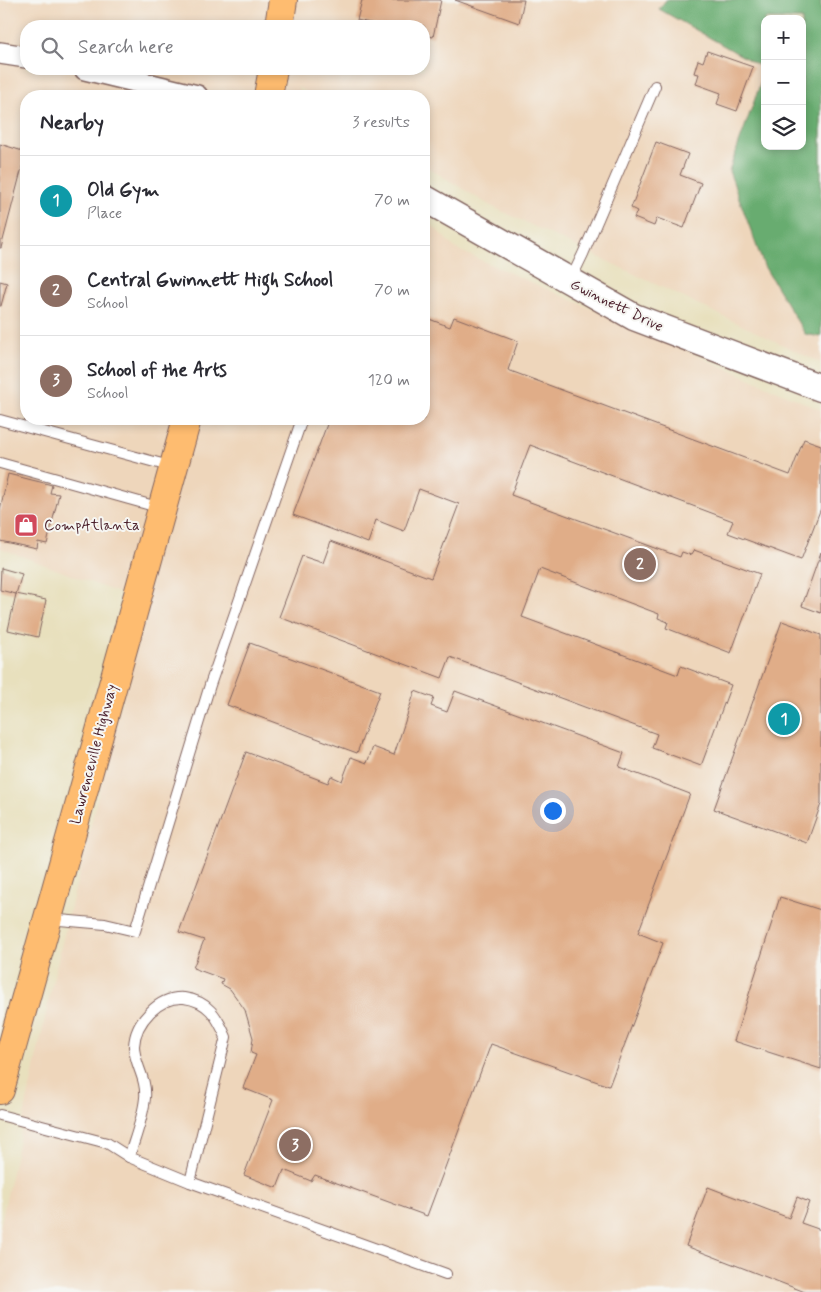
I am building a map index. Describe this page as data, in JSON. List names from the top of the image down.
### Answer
{
  "streets": {
    "main road": ["Lawrenceville Highway"],
    "street": ["Gwinnett Drive"]
  },
  "places": {
    "shop": ["CompAtlanta"]
  },
  "page": {
    "map_buttons": ["+", "−"],
    "search": "Search here",
    "heading": ["Nearby", "3 results"],
    "list": [
      {
        "mark": "1",
        "name": "Old Gym",
        "note": "Place",
        "value": "70 m"
      },
      {
        "mark": "2",
        "name": "Central Gwinnett High School",
        "note": "School",
        "value": "70 m"
      },
      {
        "mark": "3",
        "name": "School of the Arts",
        "note": "School",
        "value": "120 m"
      }
    ],
    "pins": ["2", "1", "3"]
  }
}
